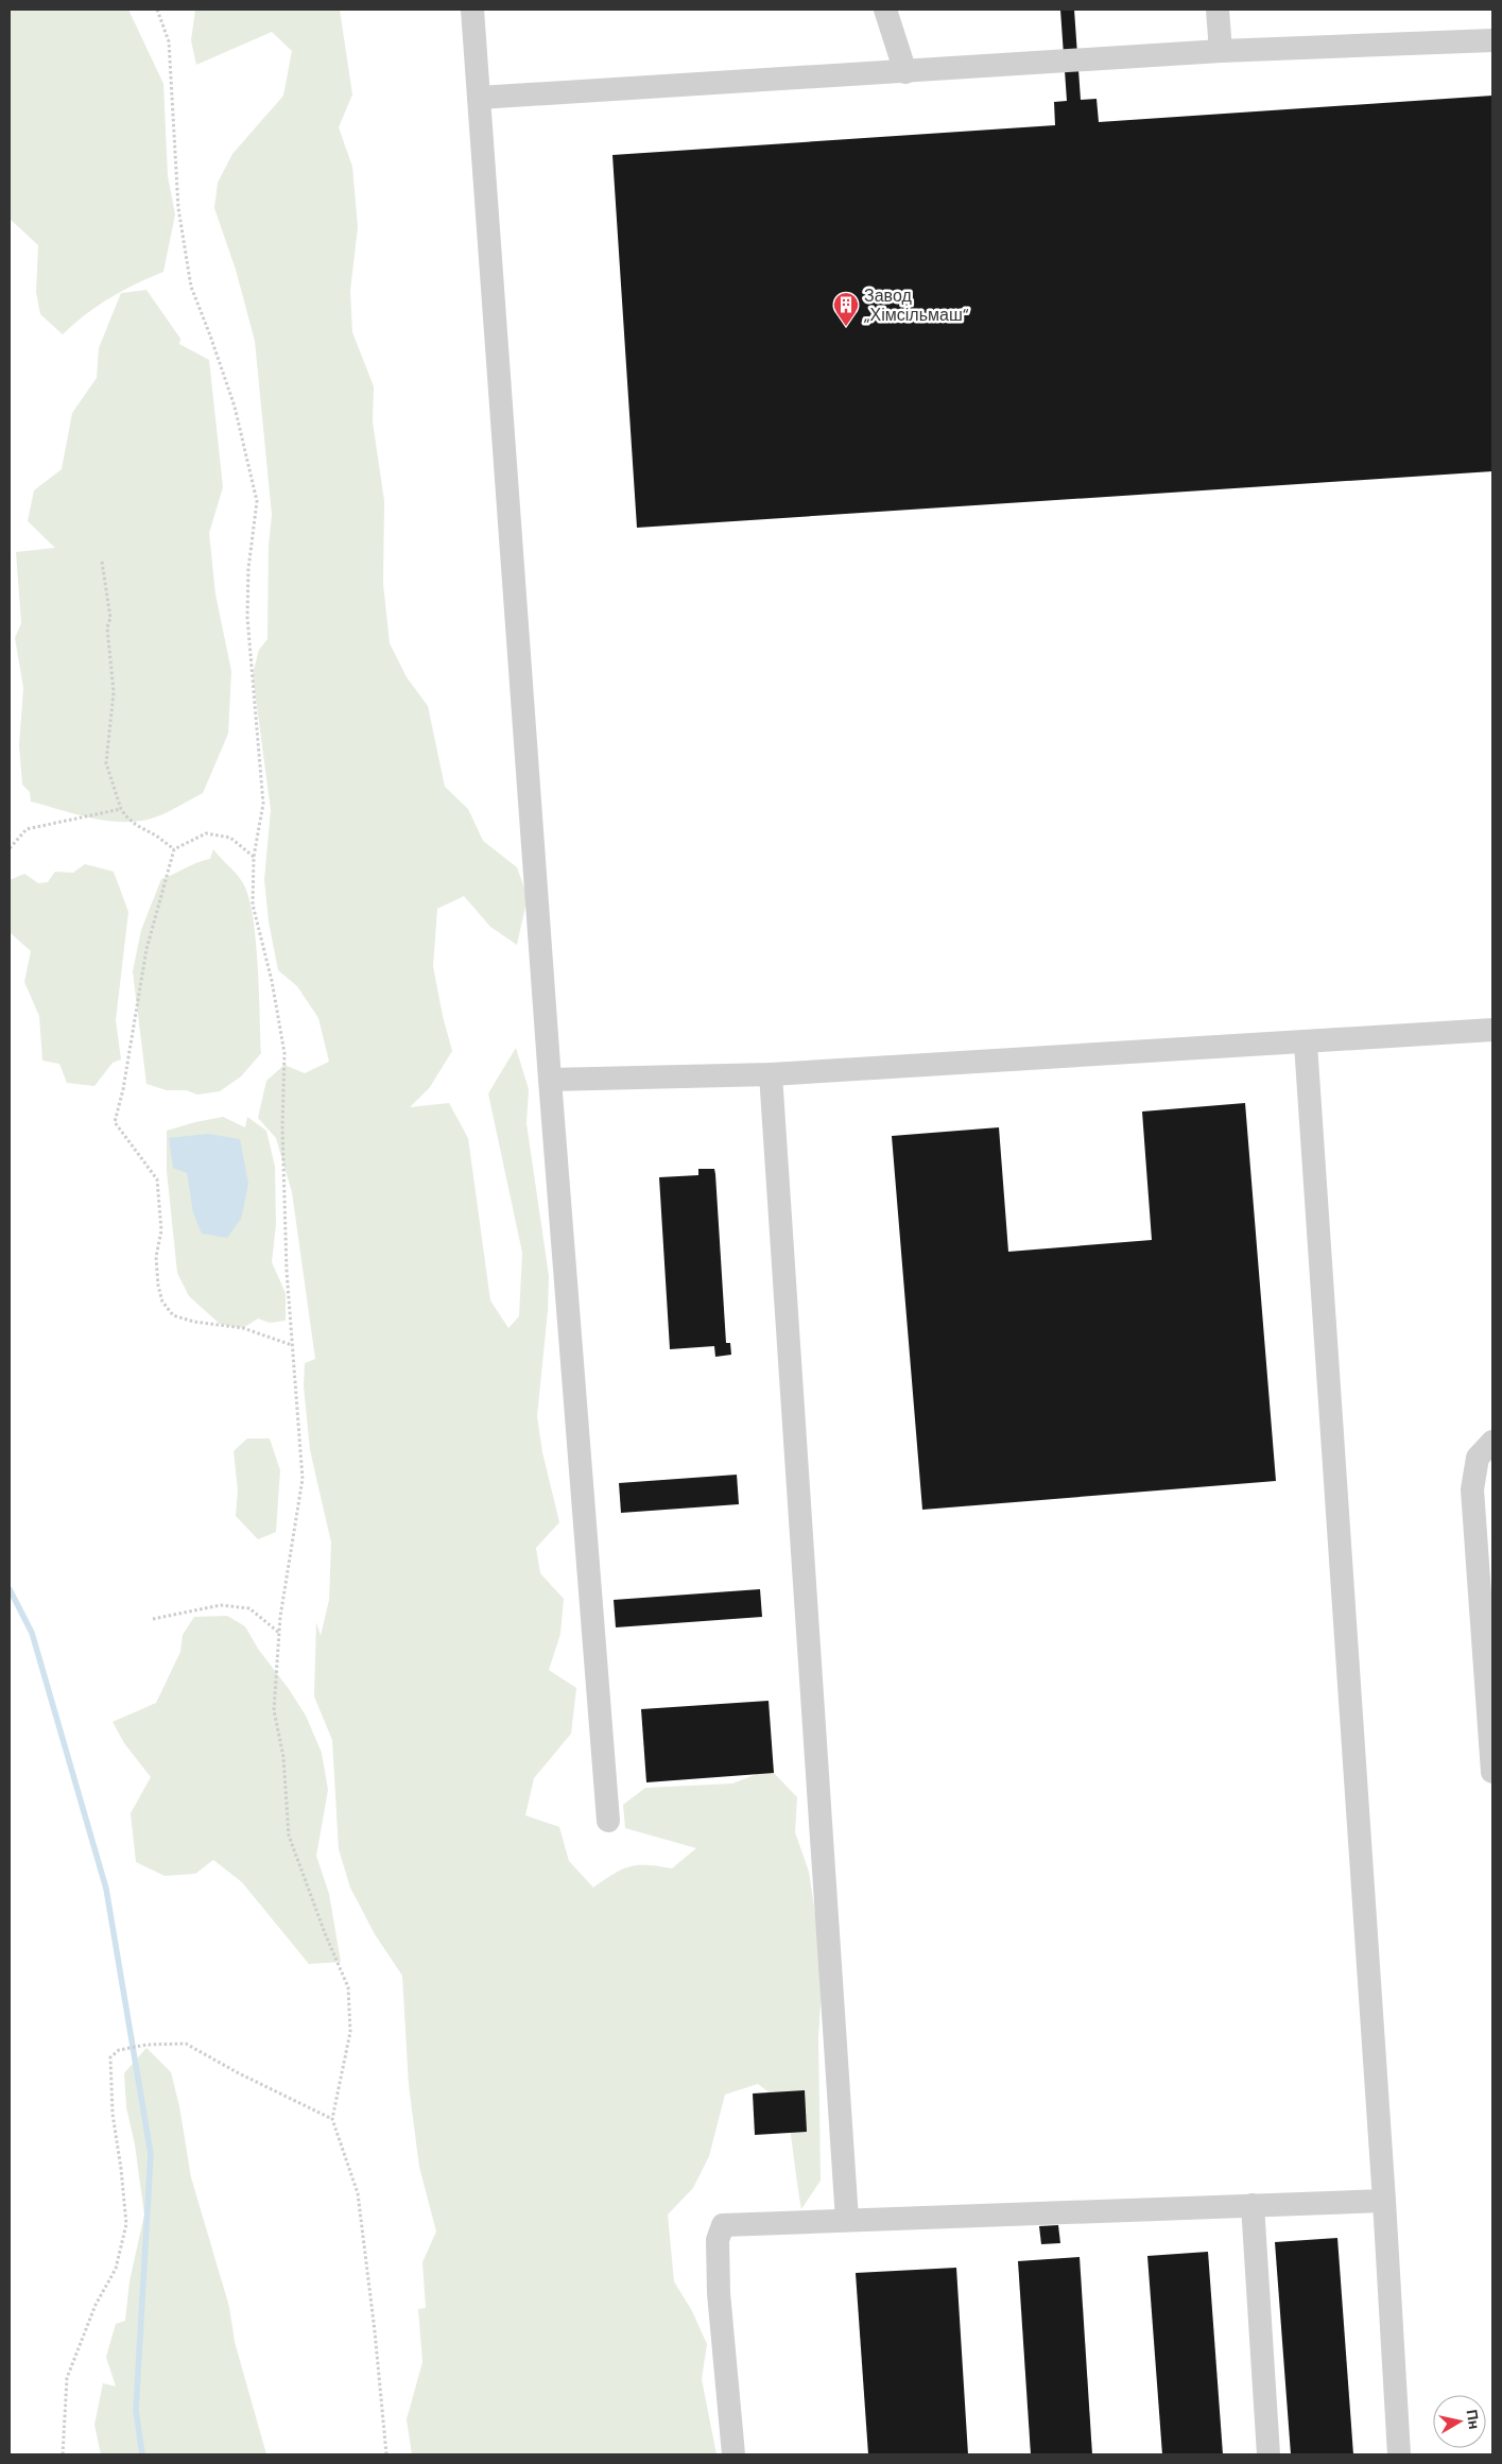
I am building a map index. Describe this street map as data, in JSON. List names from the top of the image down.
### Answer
{
  "places": {
    "building": ["Завод „Хімсільмаш“"]
  },
  "north": "right"
}
